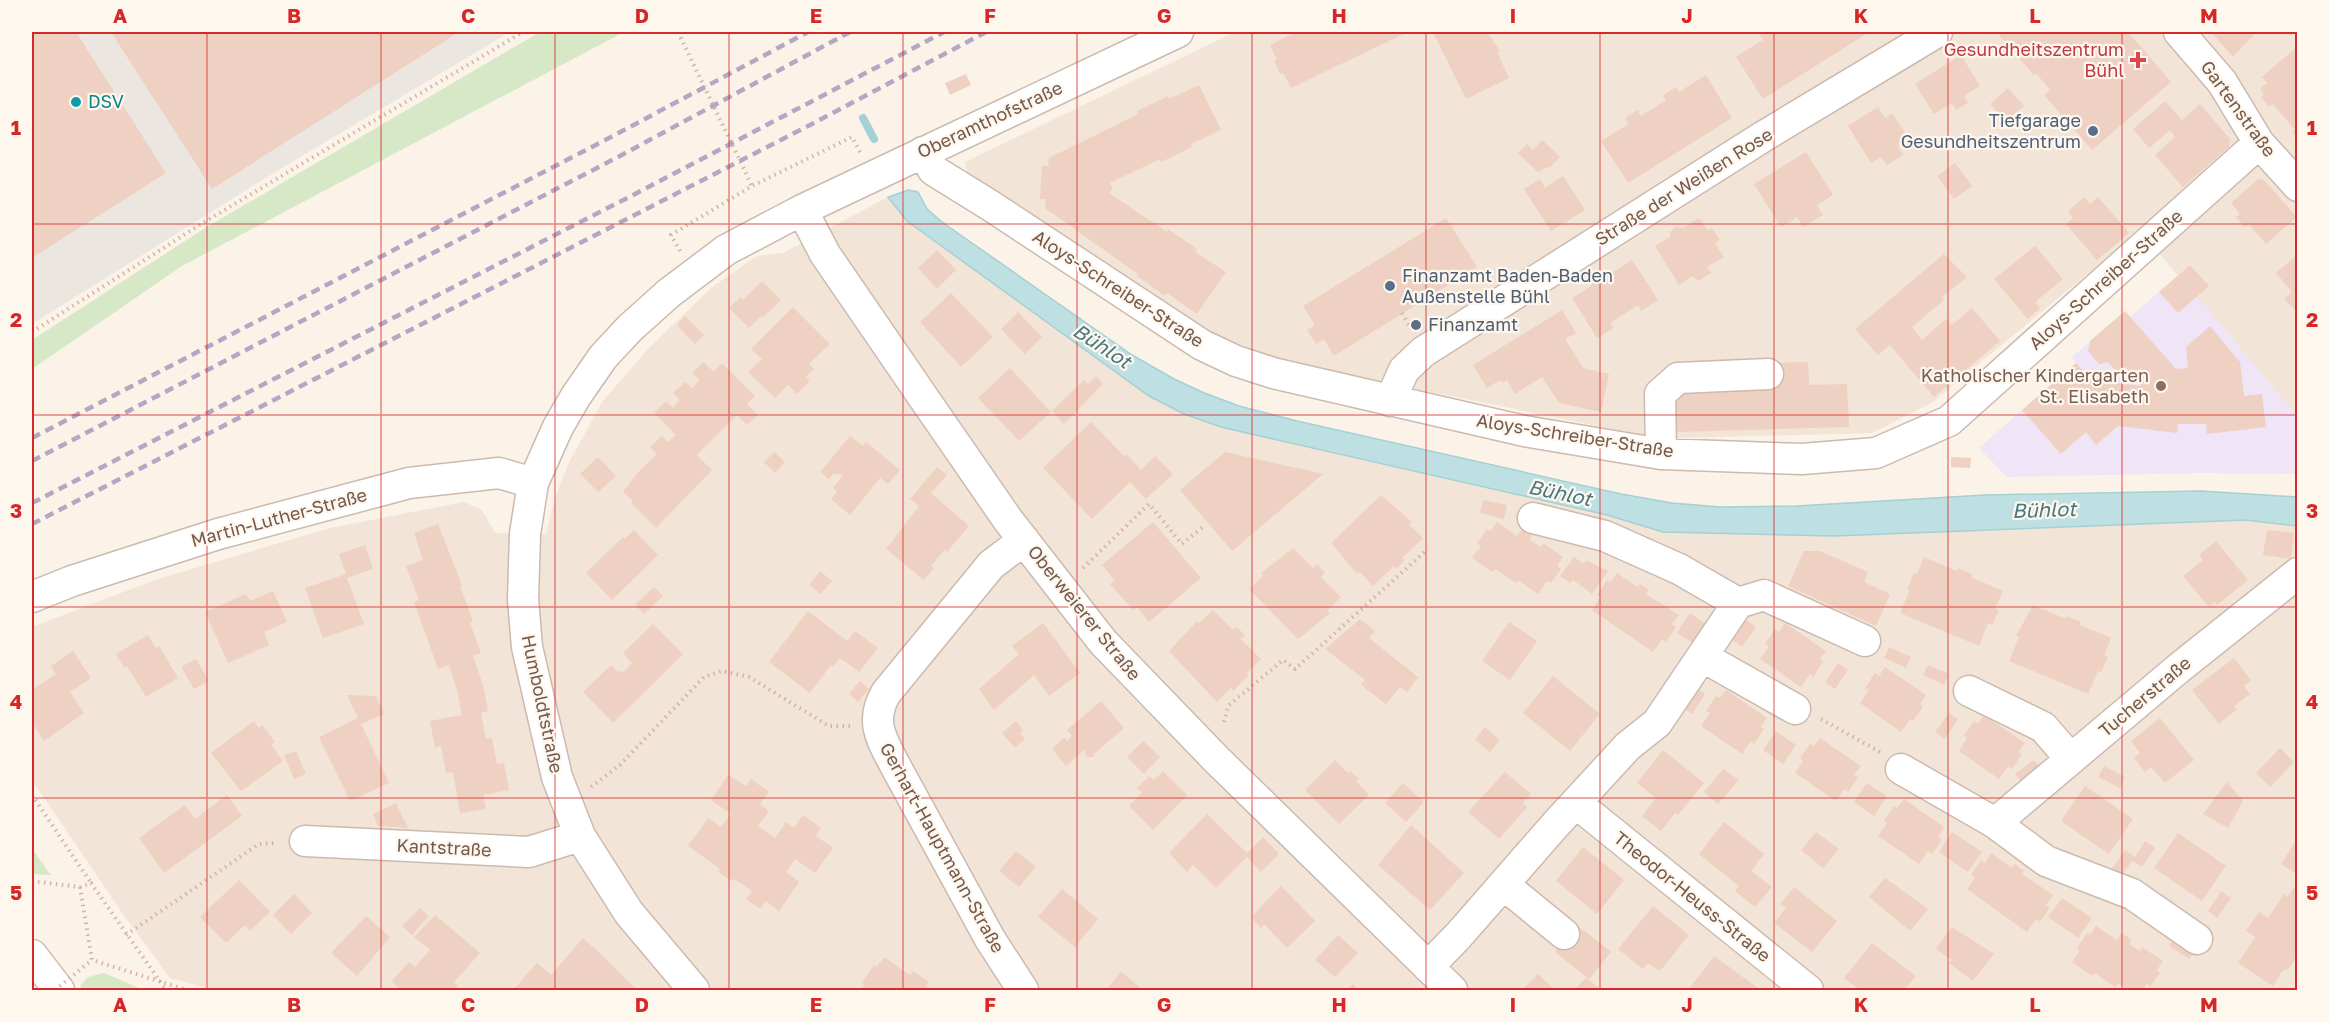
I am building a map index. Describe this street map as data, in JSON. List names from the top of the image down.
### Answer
{
  "streets": {
    "street": [
      "Gartenstraße",
      "Oberamthofstraße",
      "Straße der Weißen Rose",
      "Aloys-Schreiber-Straße",
      "Martin-Luther-Straße",
      "Oberweierer Straße",
      "Tucherstraße",
      "Humboldtstraße",
      "Kantstraße",
      "Gerhart-Hauptmann-Straße",
      "Theodor-Heuss-Straße"
    ]
  },
  "crossings": [
    ["Gartenstraße", "Aloys-Schreiber-Straße"],
    ["Oberamthofstraße", "Aloys-Schreiber-Straße"],
    ["Oberamthofstraße", "Oberweierer Straße"],
    ["Oberamthofstraße", "Humboldtstraße"],
    ["Straße der Weißen Rose", "Aloys-Schreiber-Straße"],
    ["Martin-Luther-Straße", "Humboldtstraße"],
    ["Oberweierer Straße", "Humboldtstraße"],
    ["Oberweierer Straße", "Gerhart-Hauptmann-Straße"],
    ["Humboldtstraße", "Kantstraße"]
  ],
  "water": ["Bühlot"],
  "places": {
    "health": ["Gesundheitszentrum Bühl"],
    "other": [
      "DSV",
      "Tiefgarage Gesundheitszentrum",
      "Finanzamt Baden-Baden Außenstelle Bühl",
      "Finanzamt",
      "Katholischer Kindergarten St. Elisabeth"
    ]
  },
  "grid": {
    "columns": [
      "A",
      "B",
      "C",
      "D",
      "E",
      "F",
      "G",
      "H",
      "I",
      "J",
      "K",
      "L",
      "M"
    ],
    "rows": [
      "1",
      "2",
      "3",
      "4",
      "5"
    ]
  }
}
